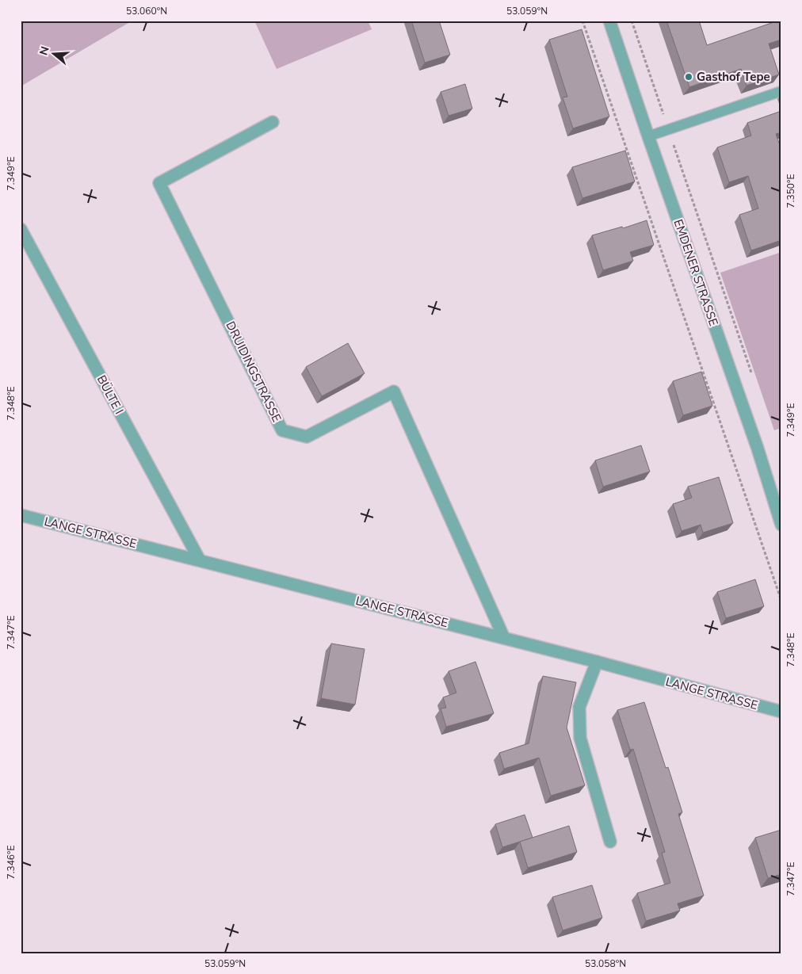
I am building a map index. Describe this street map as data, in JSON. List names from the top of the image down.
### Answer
{
  "streets": {
    "street": [
      "EMDENER STRASSE",
      "DRUIDINGSTRASSE",
      "BÜLTE I",
      "LANGE STRASSE"
    ]
  },
  "crossings": [
    ["DRUIDINGSTRASSE", "LANGE STRASSE"],
    ["BÜLTE I", "LANGE STRASSE"]
  ],
  "places": ["Gasthof Tepe"],
  "north": "left",
  "coordinates": [
    "53.060°N",
    "53.059°N",
    "7.349°E",
    "7.350°E",
    "7.348°E",
    "7.347°E",
    "7.346°E",
    "53.058°N"
  ]
}
